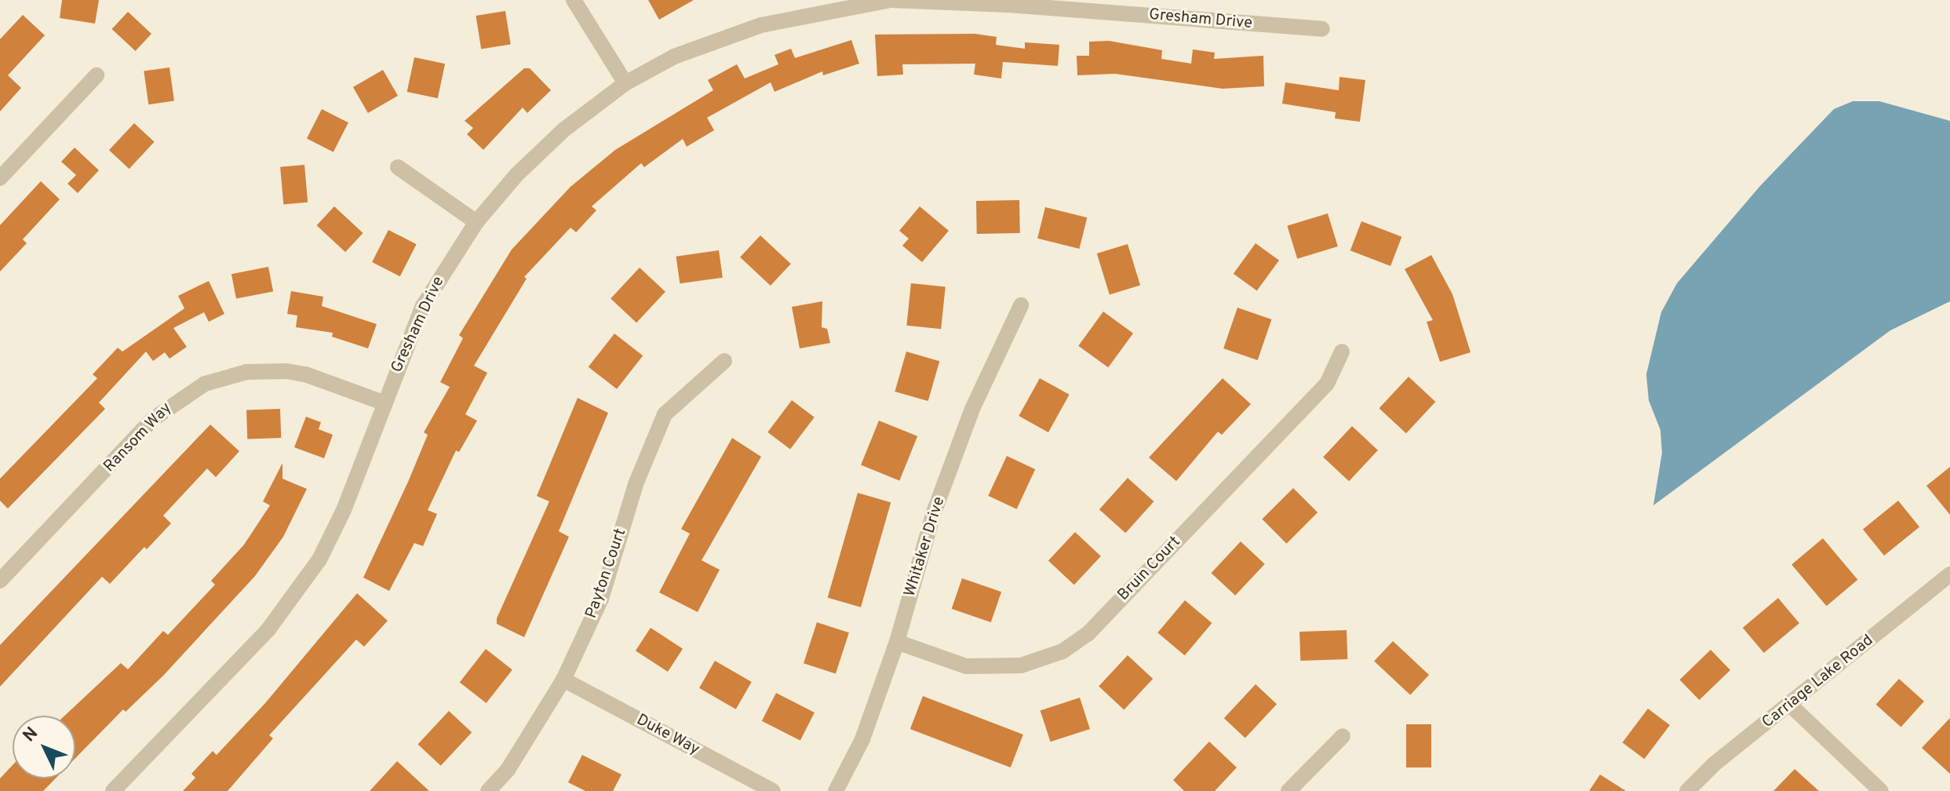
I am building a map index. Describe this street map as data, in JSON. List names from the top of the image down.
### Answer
{
  "streets": {
    "street": [
      "Gresham Drive",
      "Ransom Way",
      "Whitaker Drive",
      "Bruin Court",
      "Payton Court",
      "Carriage Lake Road",
      "Duke Way"
    ]
  },
  "crossings": [
    ["Gresham Drive", "Ransom Way"],
    ["Whitaker Drive", "Bruin Court"],
    ["Payton Court", "Duke Way"]
  ],
  "north": "top left"
}
